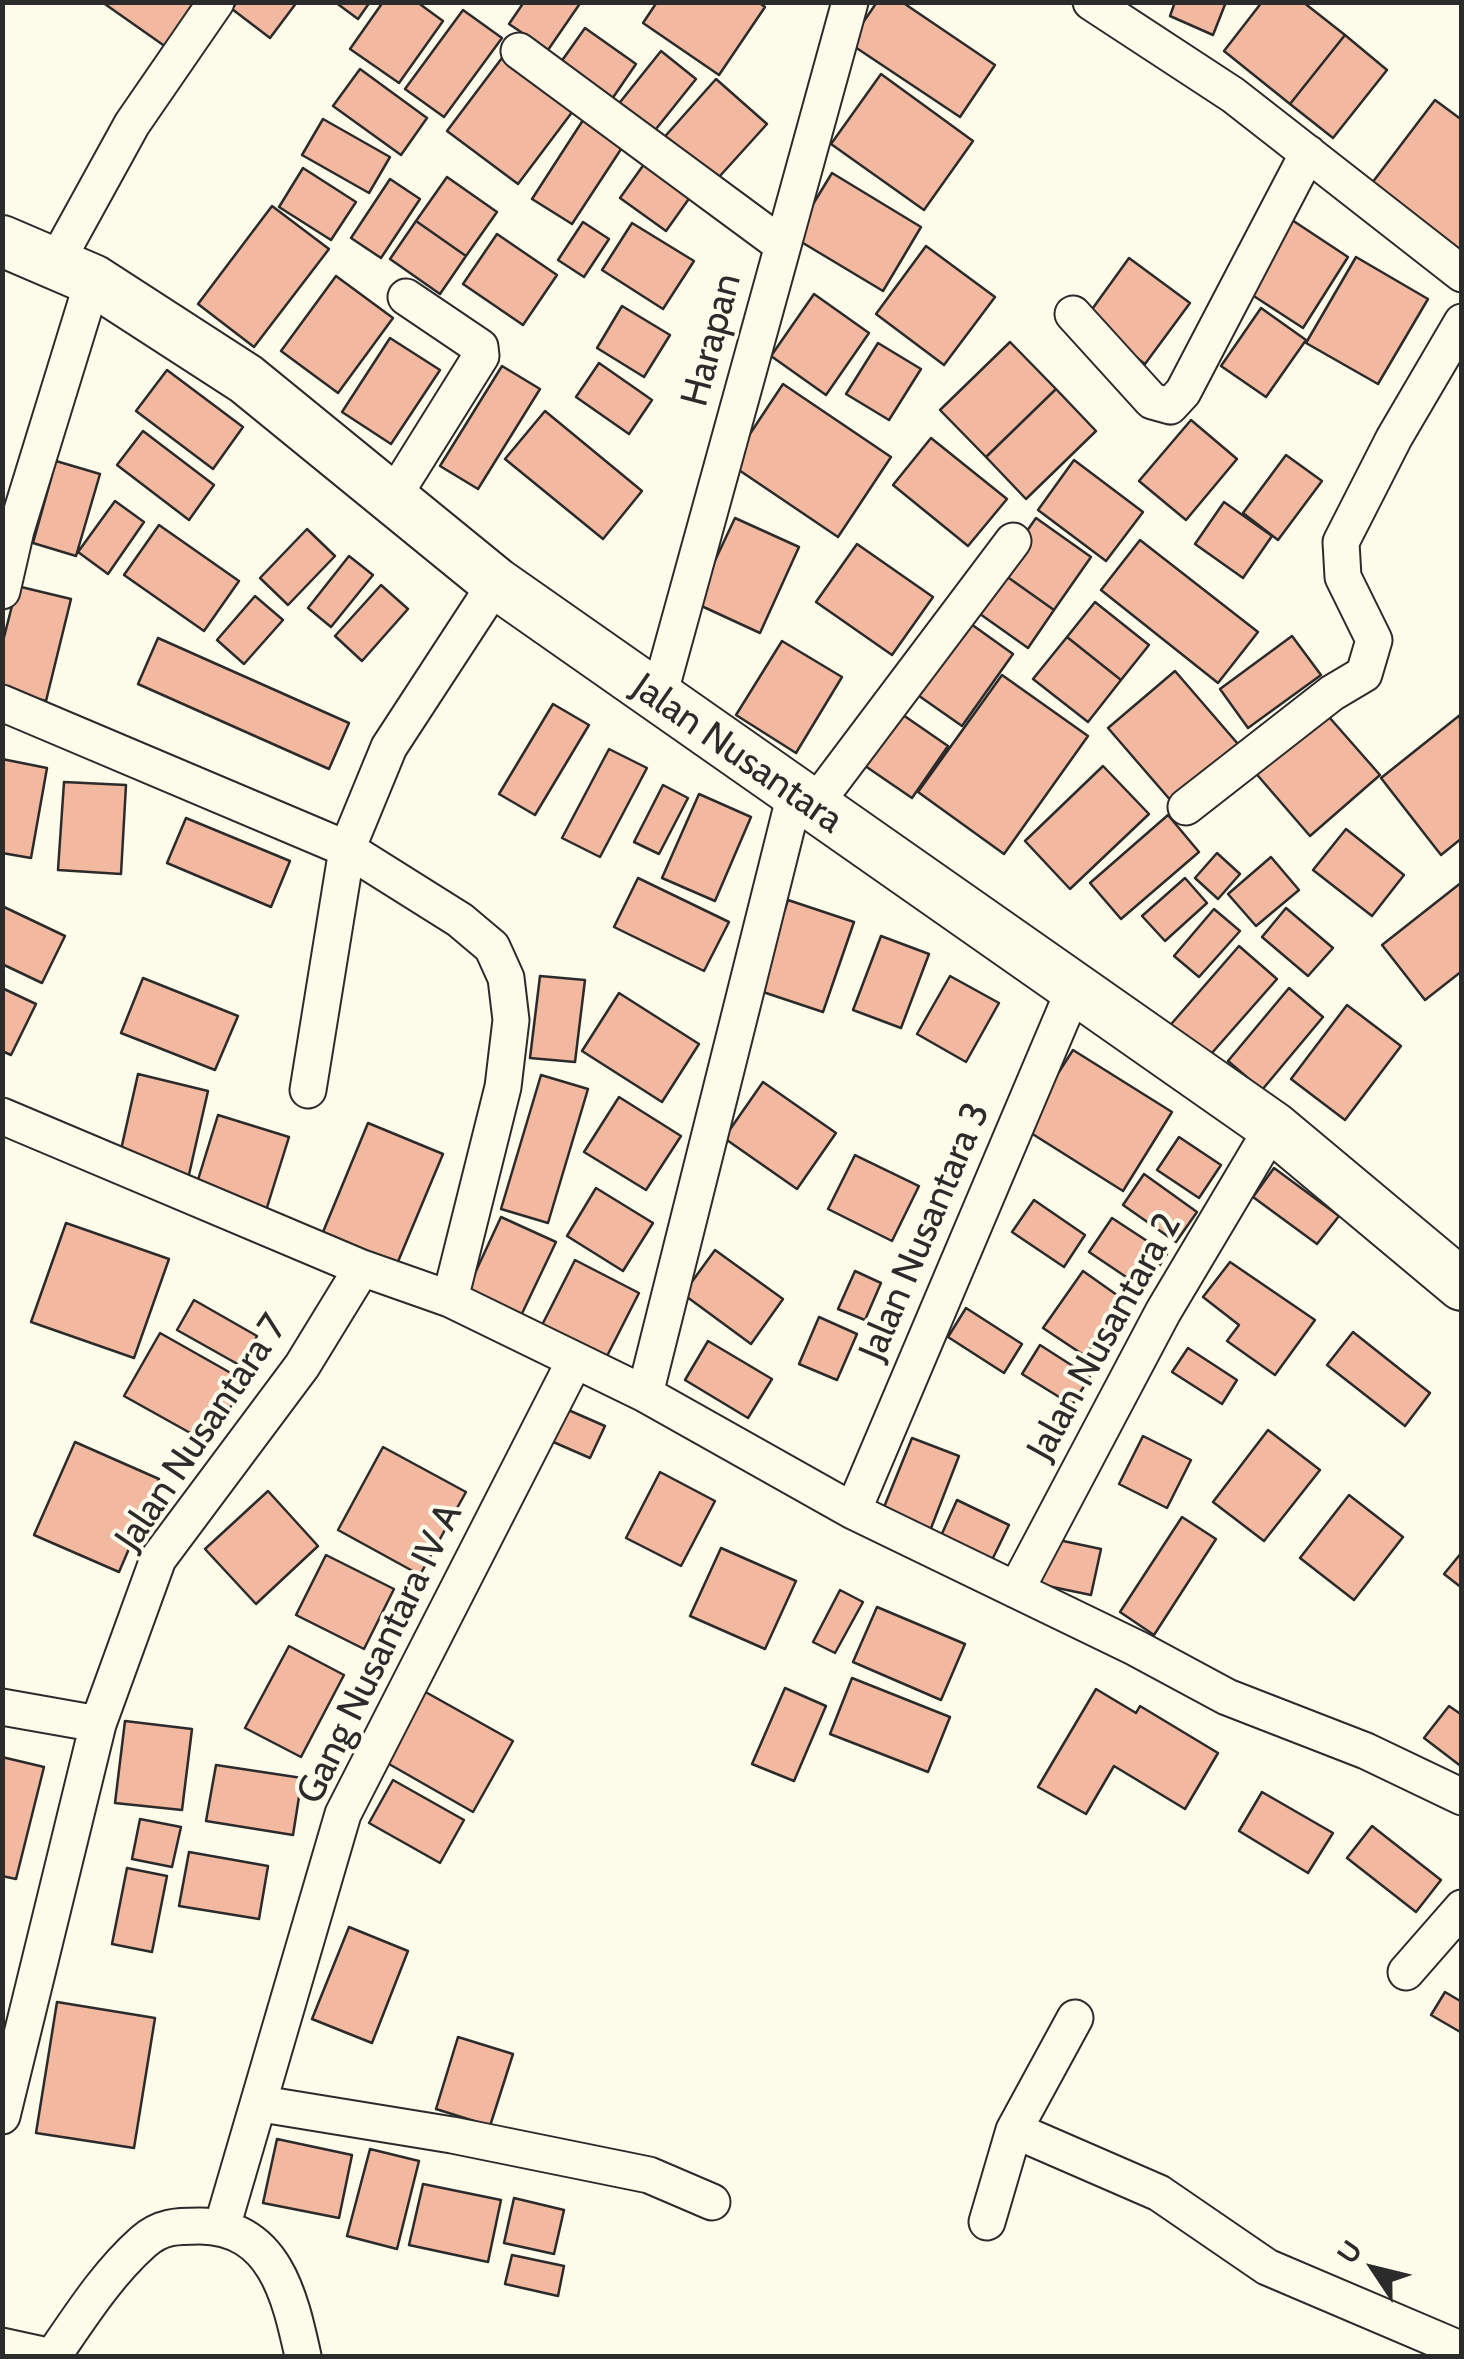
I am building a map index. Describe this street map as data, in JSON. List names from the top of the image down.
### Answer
{
  "streets": {
    "street": [
      "Harapan",
      "Jalan Nusantara",
      "Jalan Nusantara 3",
      "Jalan Nusantara 2",
      "Jalan Nusantara 7",
      "Gang Nusantara IV A"
    ]
  },
  "crossings": [
    ["Harapan", "Jalan Nusantara"],
    ["Jalan Nusantara", "Jalan Nusantara 3"],
    ["Jalan Nusantara", "Jalan Nusantara 2"]
  ],
  "north": "top left"
}
